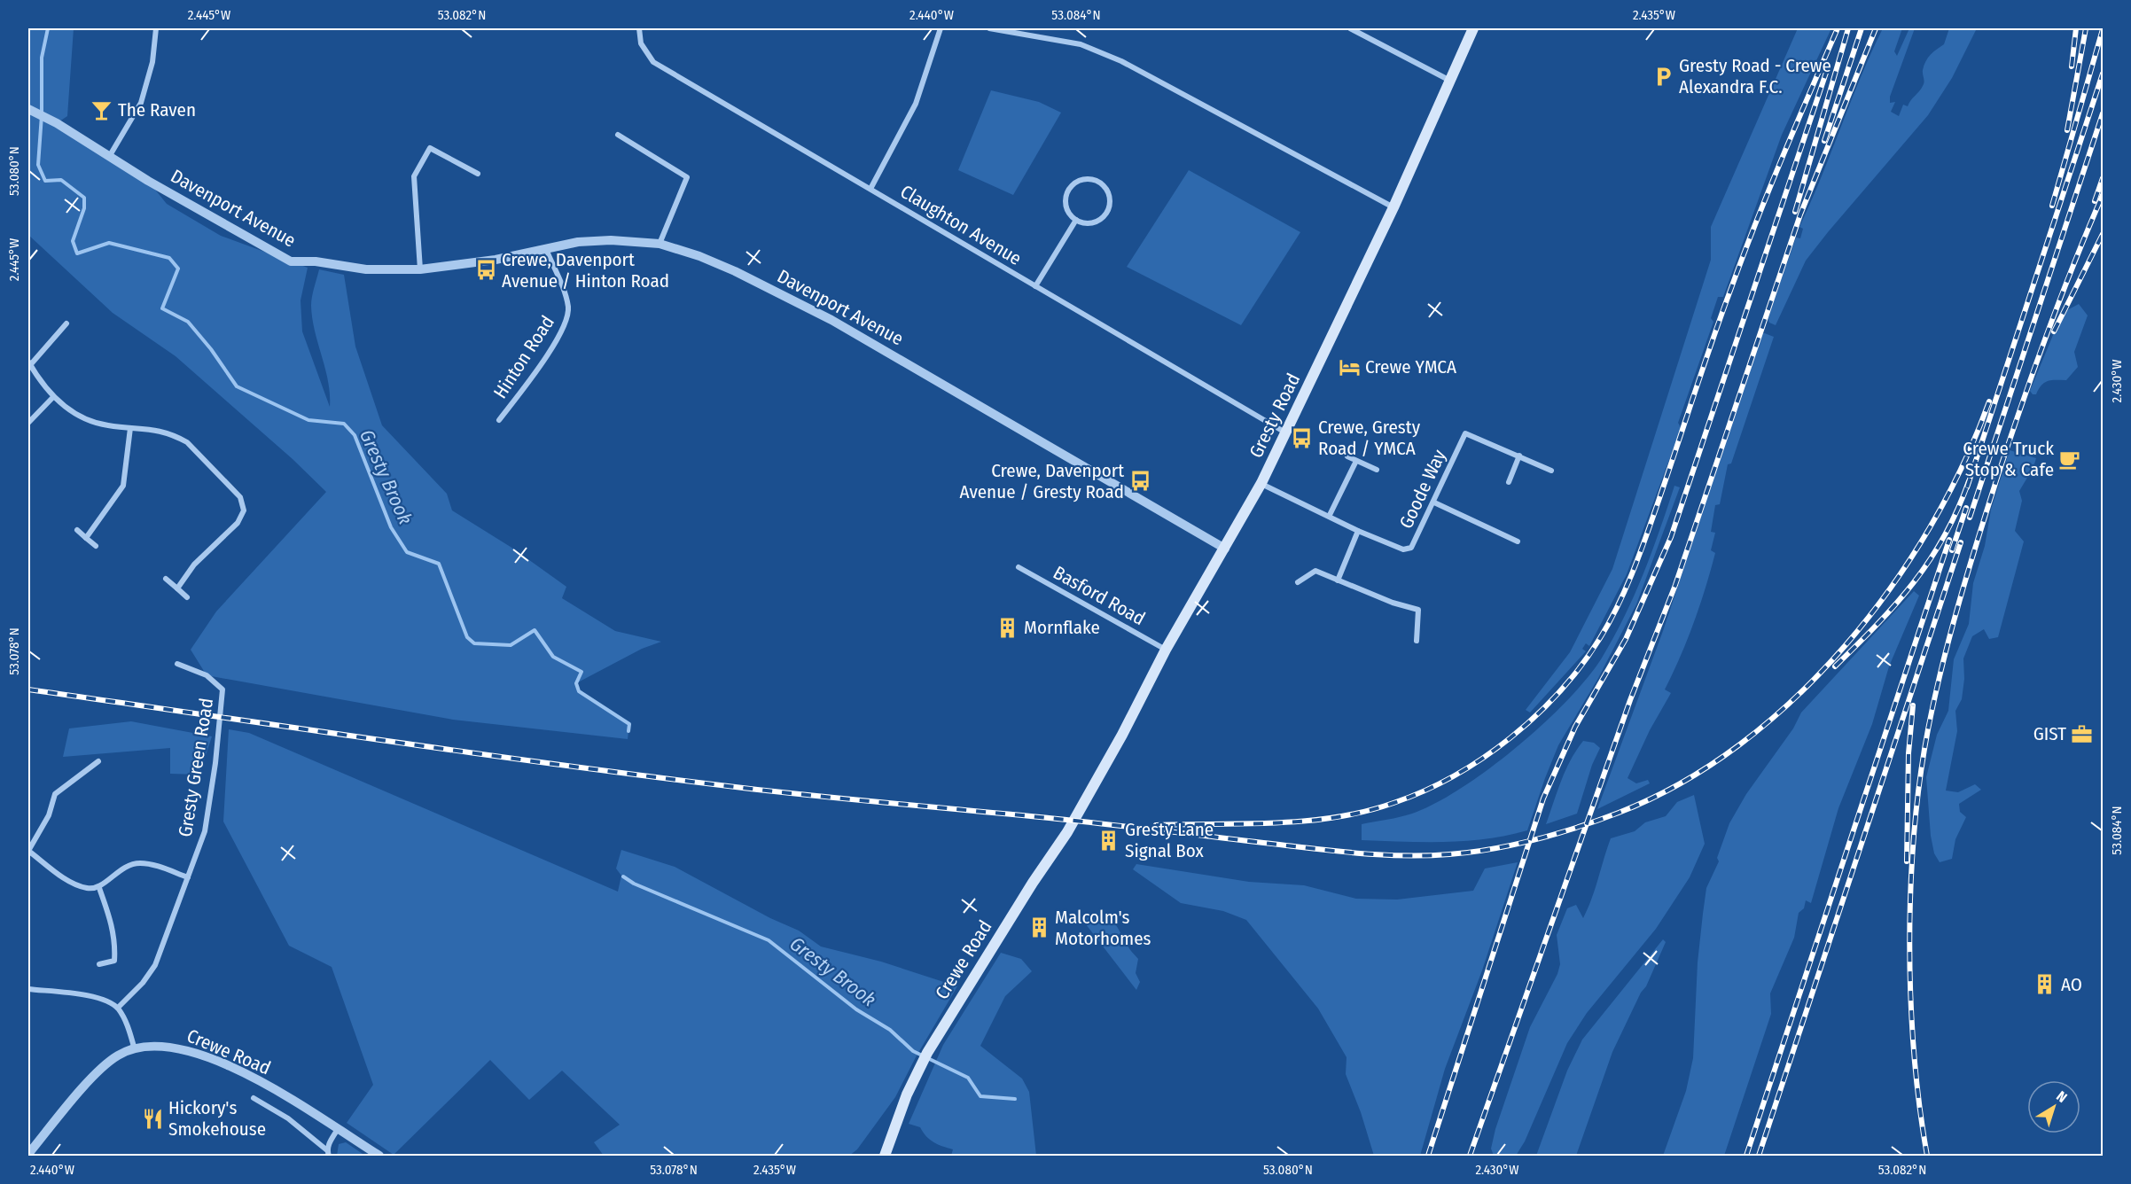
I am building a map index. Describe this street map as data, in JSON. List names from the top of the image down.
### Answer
{
  "streets": {
    "main road": ["Gresty Road", "Crewe Road"],
    "street": [
      "Davenport Avenue",
      "Claughton Avenue",
      "Hinton Road",
      "Goode Way",
      "Basford Road",
      "Gresty Green Road"
    ]
  },
  "crossings": [
    ["Davenport Avenue", "Hinton Road"],
    ["Davenport Avenue", "Gresty Road"],
    ["Claughton Avenue", "Gresty Road"],
    ["Gresty Road", "Goode Way"],
    ["Gresty Road", "Basford Road"],
    ["Gresty Road", "Crewe Road"]
  ],
  "water": ["Gresty Brook"],
  "places": {
    "parking": ["Gresty Road - Crewe Alexandra F.C."],
    "bar": ["The Raven"],
    "bus stop": ["Crewe, Davenport Avenue / Hinton Road", "Crewe, Gresty Road / YMCA", "Crewe, Davenport Avenue / Gresty Road"],
    "hotel": ["Crewe YMCA"],
    "cafe": ["Crewe Truck Stop & Cafe"],
    "building": [
      "Mornflake",
      "Gresty Lane Signal Box",
      "Malcolm's Motorhomes",
      "AO"
    ],
    "office": ["GIST"],
    "restaurant": ["Hickory's Smokehouse"]
  },
  "north": "top right",
  "coordinates": [
    "2.445°W",
    "53.082°N",
    "2.440°W",
    "53.084°N",
    "2.435°W",
    "53.080°N",
    "2.430°W",
    "53.078°N"
  ]
}
